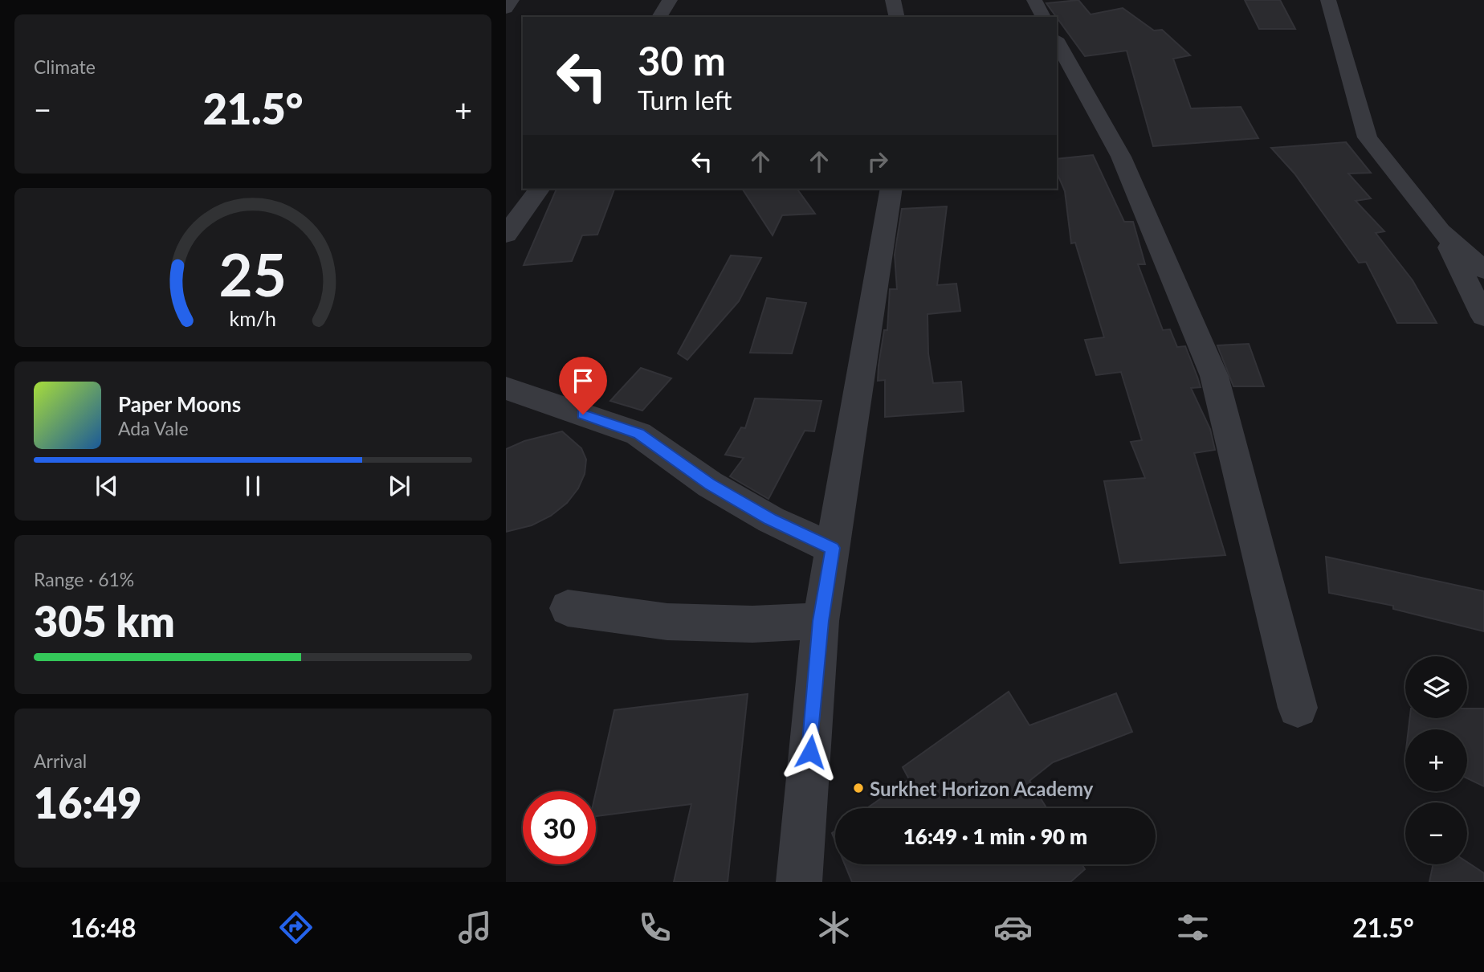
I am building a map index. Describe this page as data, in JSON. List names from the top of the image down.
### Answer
{
  "places": ["Surkhet Horizon Academy"],
  "page": {
    "tile": [
      "Climate",
      ["Range · 61%", "305 km"],
      ["Arrival", "16:49"]
    ],
    "turn": ["30 m", "Turn left"],
    "heat": ["−", "21.5°", "+"],
    "song": ["Paper Moons", "Ada Vale"],
    "map_buttons": ["+", "−"],
    "limit": "30",
    "trip": "16:49 · 1 min · 90 m",
    "tabs": ["16:48", "21.5°"],
    "gauge": ["25", "km/h"]
  }
}
